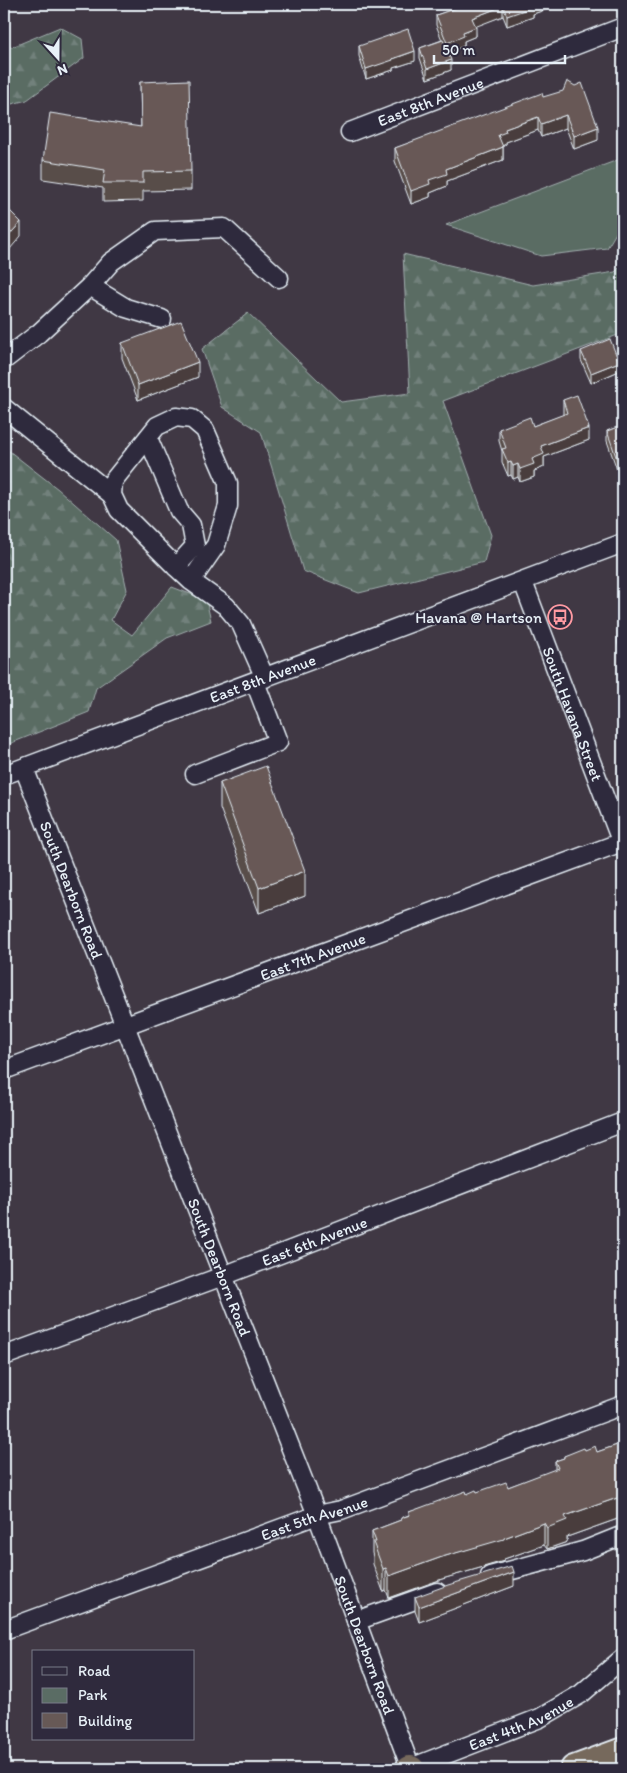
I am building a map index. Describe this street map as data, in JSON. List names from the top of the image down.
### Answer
{
  "streets": {
    "street": [
      "East 8th Avenue",
      "South Havana Street",
      "South Dearborn Road",
      "East 7th Avenue",
      "East 6th Avenue",
      "East 5th Avenue",
      "East 4th Avenue"
    ]
  },
  "crossings": [
    ["East 8th Avenue", "South Havana Street"],
    ["East 8th Avenue", "South Dearborn Road"],
    ["South Havana Street", "East 7th Avenue"],
    ["South Dearborn Road", "East 7th Avenue"],
    ["South Dearborn Road", "East 6th Avenue"],
    ["South Dearborn Road", "East 5th Avenue"],
    ["South Dearborn Road", "East 4th Avenue"]
  ],
  "places": {
    "bus stop": ["Havana @ Hartson"]
  },
  "legend": ["Road", "Park", "Building"],
  "scale_bar": "50 m",
  "north": "bottom"
}
